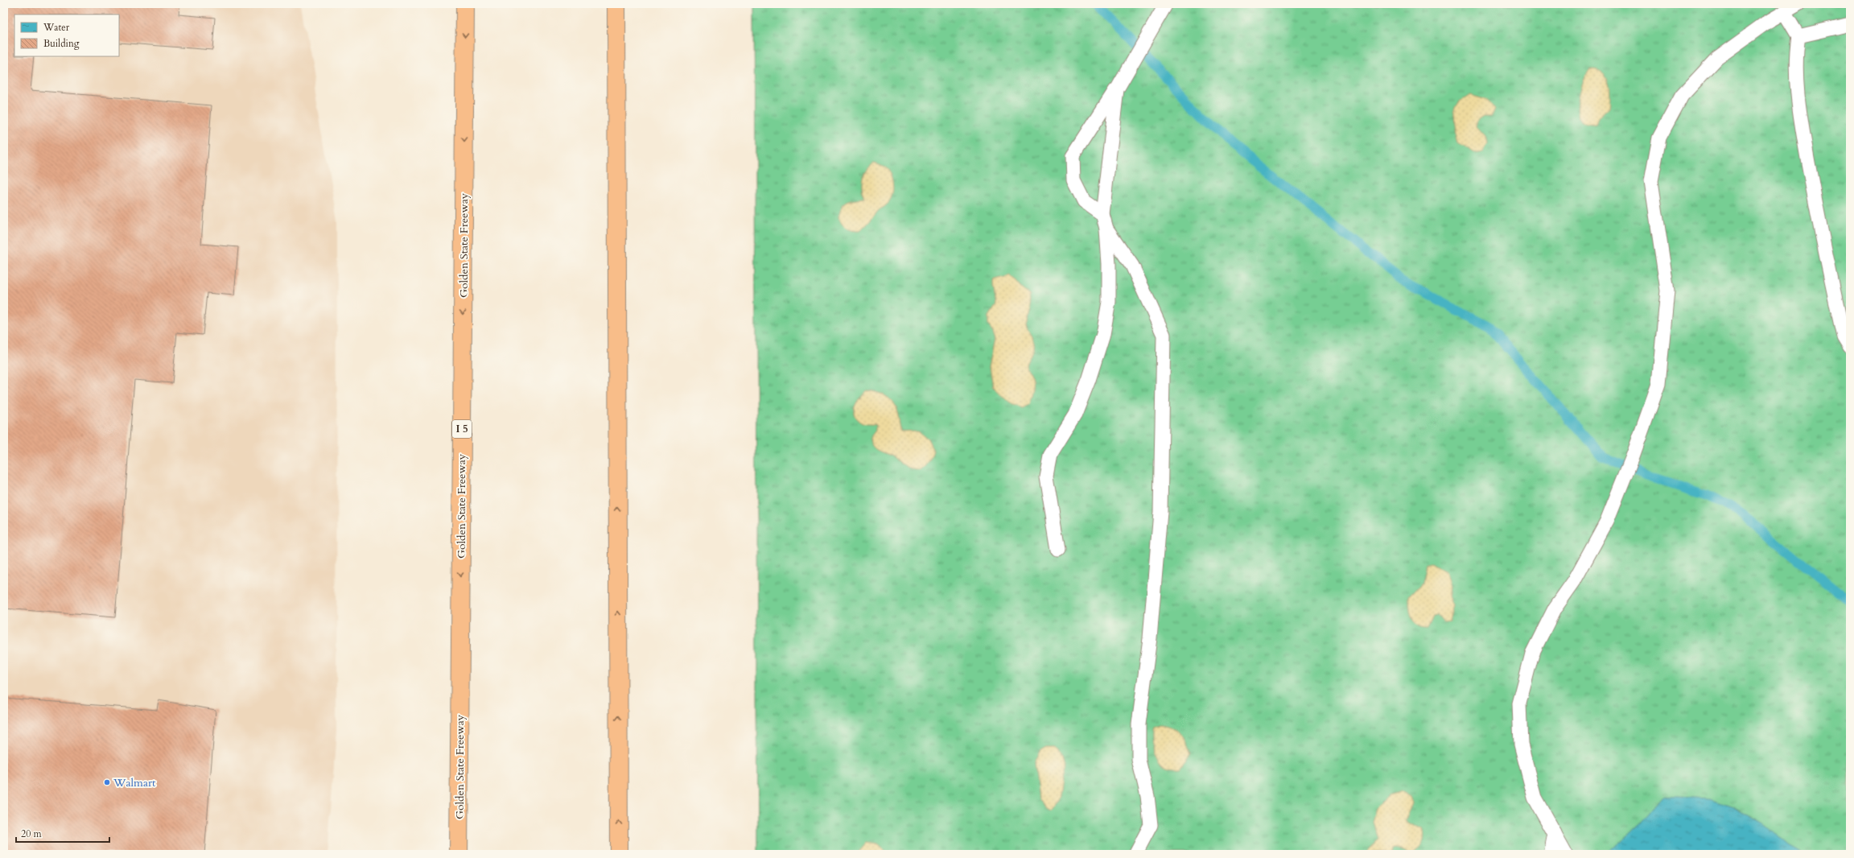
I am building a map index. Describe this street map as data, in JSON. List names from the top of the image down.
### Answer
{
  "streets": {
    "highway": ["Golden State Freeway", "I 5"]
  },
  "places": ["Walmart"],
  "legend": ["Water", "Building"],
  "scale_bar": "20 m"
}
